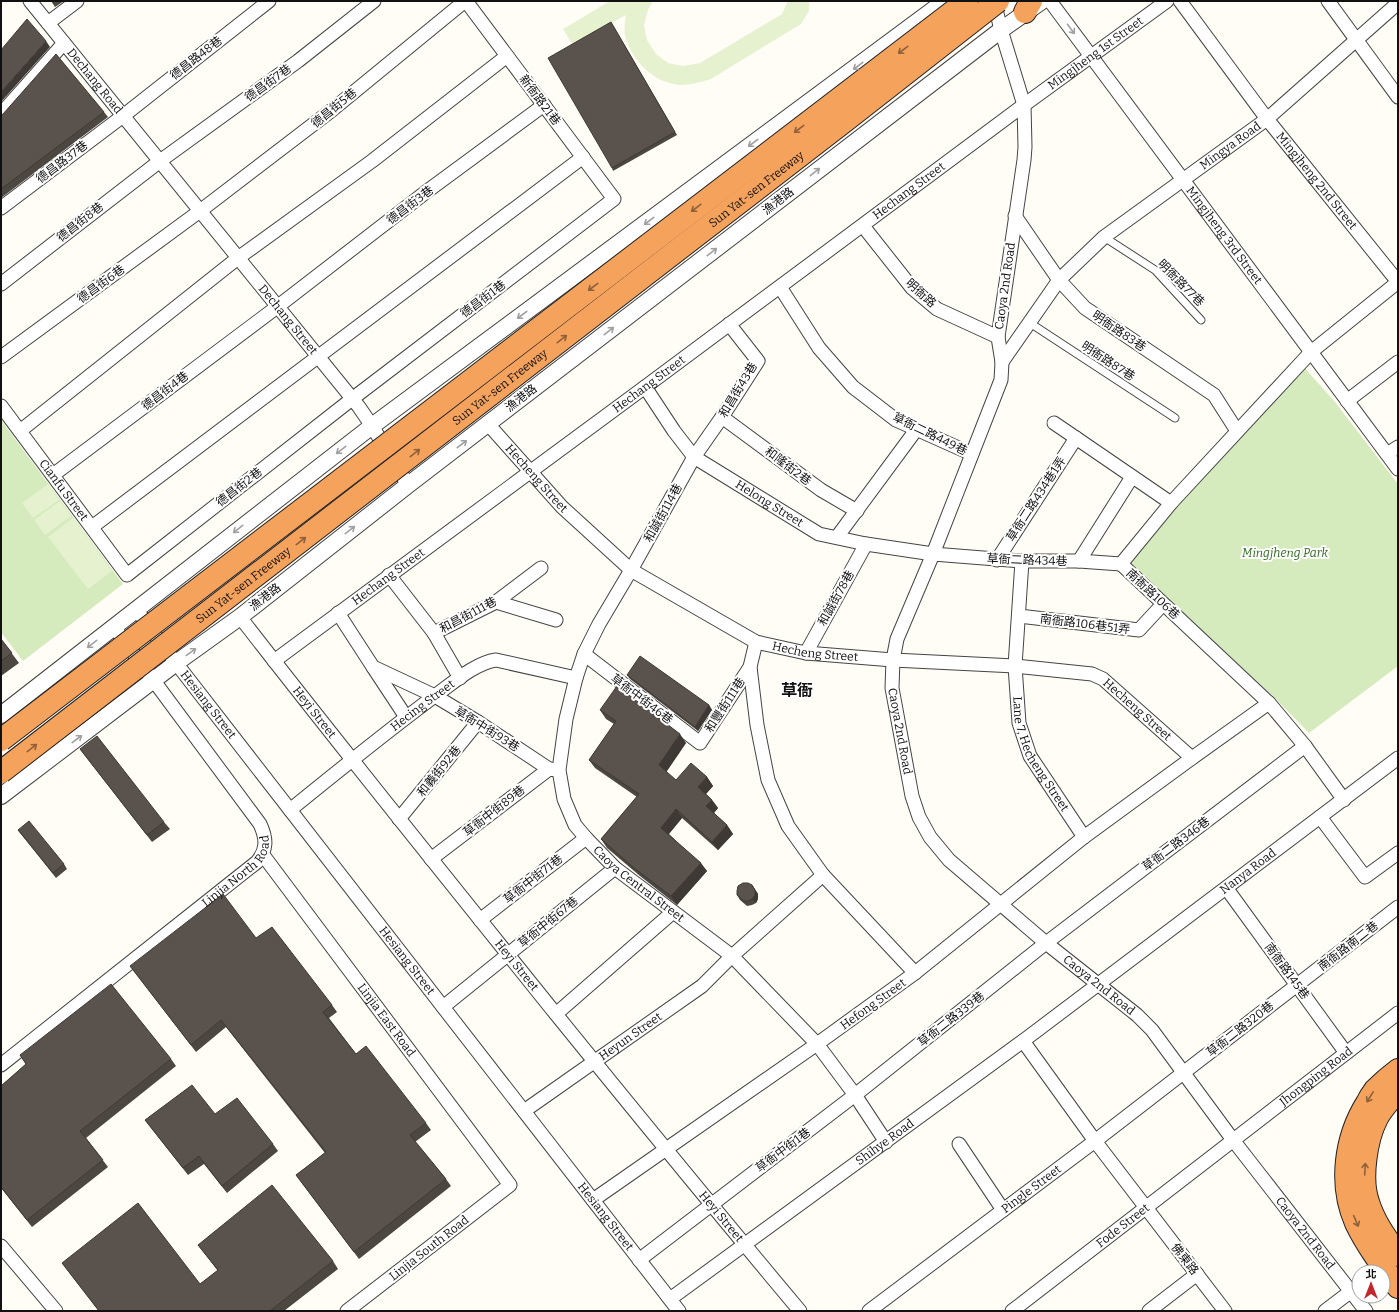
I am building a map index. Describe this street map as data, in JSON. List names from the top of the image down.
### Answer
{
  "streets": {
    "highway": ["Sun Yat-sen Freeway"],
    "street": [
      "Mingjheng 1st Street",
      "德昌路48巷",
      "Dechang Road",
      "德昌街7巷",
      "新衙路21巷",
      "德昌街5巷",
      "Mingya Road",
      "德昌路37巷",
      "Mingjheng 2nd Street",
      "Hechang Street",
      "漁港路",
      "德昌街3巷",
      "德昌街8巷",
      "Mingjheng 3rd Street",
      "德昌街6巷",
      "Caoya 2nd Road",
      "明衙路",
      "德昌街1巷",
      "Dechang Street",
      "明衙路83巷",
      "和昌街43巷",
      "德昌街4巷",
      "草衙二路449巷",
      "和隆街2巷",
      "Hecheng Street",
      "德昌街2巷",
      "Cianfu Street",
      "草衙二路434巷1弄",
      "Helong Street",
      "和誠街114巷",
      "草衙二路434巷",
      "南衙路106巷",
      "和誠街78巷",
      "和昌街111巷",
      "南衙路106巷51弄",
      "草衙中街46巷",
      "Hesiang Street",
      "Hecing Street",
      "和豐街111巷",
      "Heyi Street",
      "草衙中街93巷",
      "Lane 7, Hecheng Street",
      "和義街92巷",
      "草衙中街89巷",
      "草衙二路346巷",
      "Linjia North Road",
      "Nanya Road",
      "草衙中街71巷",
      "Caoya Central Street",
      "草衙中街67巷",
      "南衙路南二巷",
      "南衙路145巷",
      "Hefong Street",
      "草衙二路339巷",
      "Linjia East Road",
      "草衙二路320巷",
      "Heyun Street",
      "Jhongping Road",
      "Shihye Road",
      "草衙中街1巷",
      "Pingle Street",
      "Fode Street",
      "Linjia South Road",
      "佛東路"
    ],
    "lane": ["明衙路77巷", "明衙路87巷"]
  },
  "crossings": [
    ["Mingjheng 1st Street", "Hechang Street"],
    ["Mingjheng 1st Street", "Mingjheng 3rd Street"],
    ["Mingjheng 1st Street", "Caoya 2nd Road"],
    ["德昌路48巷", "Dechang Road"],
    ["德昌路48巷", "德昌路37巷"],
    ["Dechang Road", "德昌街7巷"],
    ["Dechang Road", "德昌路37巷"],
    ["Dechang Road", "德昌街8巷"],
    ["Dechang Road", "Dechang Street"],
    ["德昌街7巷", "德昌街8巷"],
    ["德昌街7巷", "Dechang Street"],
    ["新衙路21巷", "德昌街5巷"],
    ["新衙路21巷", "德昌街3巷"],
    ["新衙路21巷", "德昌街1巷"],
    ["德昌街5巷", "德昌街6巷"],
    ["德昌街5巷", "Dechang Street"],
    ["Mingya Road", "Mingjheng 2nd Street"],
    ["Mingya Road", "Mingjheng 3rd Street"],
    ["Mingya Road", "明衙路77巷"],
    ["Mingya Road", "Caoya 2nd Road"],
    ["Mingya Road", "明衙路83巷"],
    ["Mingya Road", "明衙路87巷"],
    ["Hechang Street", "Caoya 2nd Road"],
    ["Hechang Street", "明衙路"],
    ["Hechang Street", "和昌街43巷"],
    ["Hechang Street", "草衙二路449巷"],
    ["Hechang Street", "Hecheng Street"],
    ["Hechang Street", "Helong Street"],
    ["Hechang Street", "和昌街111巷"],
    ["Hechang Street", "Heyi Street"],
    ["漁港路", "Caoya 2nd Road"],
    ["漁港路", "Dechang Street"],
    ["漁港路", "Hecheng Street"],
    ["漁港路", "Hesiang Street"],
    ["漁港路", "Heyi Street"],
    ["漁港路", "Linjia North Road"],
    ["德昌街3巷", "Dechang Street"],
    ["德昌街3巷", "德昌街4巷"],
    ["德昌街8巷", "Dechang Street"],
    ["Mingjheng 3rd Street", "南衙路106巷"],
    ["德昌街6巷", "Dechang Street"],
    ["Caoya 2nd Road", "明衙路"],
    ["Caoya 2nd Road", "明衙路83巷"],
    ["Caoya 2nd Road", "草衙二路449巷"],
    ["Caoya 2nd Road", "Hecheng Street"],
    ["Caoya 2nd Road", "Helong Street"],
    ["Caoya 2nd Road", "草衙二路434巷"],
    ["Caoya 2nd Road", "草衙二路346巷"],
    ["Caoya 2nd Road", "Nanya Road"],
    ["Caoya 2nd Road", "草衙二路339巷"],
    ["Caoya 2nd Road", "草衙二路320巷"],
    ["Caoya 2nd Road", "Jhongping Road"],
    ["Caoya 2nd Road", "Shihye Road"],
    ["Caoya 2nd Road", "Fode Street"],
    ["德昌街1巷", "Dechang Street"],
    ["德昌街1巷", "德昌街2巷"],
    ["Dechang Street", "德昌街4巷"],
    ["Dechang Street", "德昌街2巷"],
    ["明衙路83巷", "南衙路106巷"],
    ["和昌街43巷", "和隆街2巷"],
    ["和昌街43巷", "Helong Street"],
    ["和昌街43巷", "和誠街114巷"],
    ["德昌街4巷", "Cianfu Street"],
    ["Hecheng Street", "和誠街114巷"],
    ["Hecheng Street", "和誠街78巷"],
    ["Hecheng Street", "Lane 7, Hecheng Street"],
    ["Hecheng Street", "Caoya Central Street"],
    ["Hecheng Street", "Hefong Street"],
    ["德昌街2巷", "Cianfu Street"],
    ["草衙二路434巷1弄", "草衙二路434巷"],
    ["Helong Street", "和誠街114巷"],
    ["Helong Street", "草衙二路434巷"],
    ["Helong Street", "和誠街78巷"],
    ["和誠街114巷", "Caoya Central Street"],
    ["草衙二路434巷", "南衙路106巷"],
    ["草衙二路434巷", "Lane 7, Hecheng Street"],
    ["南衙路106巷", "南衙路106巷51弄"],
    ["南衙路106巷", "草衙二路346巷"],
    ["南衙路106巷", "Nanya Road"],
    ["南衙路106巷51弄", "Lane 7, Hecheng Street"],
    ["草衙中街46巷", "和豐街111巷"],
    ["草衙中街46巷", "Caoya Central Street"],
    ["Hesiang Street", "Hecing Street"],
    ["Hesiang Street", "草衙中街67巷"],
    ["Hesiang Street", "Hefong Street"],
    ["Hesiang Street", "Heyun Street"],
    ["Hesiang Street", "Shihye Road"],
    ["Hesiang Street", "草衙中街1巷"],
    ["Hecing Street", "Heyi Street"],
    ["Hecing Street", "草衙中街93巷"],
    ["Hecing Street", "Caoya Central Street"],
    ["和豐街111巷", "Hefong Street"],
    ["Heyi Street", "和義街92巷"],
    ["Heyi Street", "草衙中街89巷"],
    ["Heyi Street", "草衙中街71巷"],
    ["Heyi Street", "草衙中街67巷"],
    ["Heyi Street", "Hefong Street"],
    ["Heyi Street", "Heyun Street"],
    ["Heyi Street", "Shihye Road"],
    ["Heyi Street", "草衙中街1巷"],
    ["草衙中街93巷", "和義街92巷"],
    ["草衙中街93巷", "草衙中街89巷"],
    ["草衙中街93巷", "Caoya Central Street"],
    ["草衙中街89巷", "Caoya Central Street"],
    ["草衙二路346巷", "草衙二路339巷"],
    ["Linjia North Road", "Linjia East Road"],
    ["Nanya Road", "南衙路145巷"],
    ["Nanya Road", "Shihye Road"],
    ["草衙中街71巷", "Caoya Central Street"],
    ["Caoya Central Street", "草衙中街67巷"],
    ["Caoya Central Street", "Hefong Street"],
    ["Caoya Central Street", "草衙二路339巷"],
    ["Caoya Central Street", "Heyun Street"],
    ["Caoya Central Street", "Shihye Road"],
    ["Caoya Central Street", "草衙中街1巷"],
    ["南衙路南二巷", "南衙路145巷"],
    ["南衙路南二巷", "草衙二路320巷"],
    ["南衙路145巷", "草衙二路320巷"],
    ["南衙路145巷", "Jhongping Road"],
    ["Hefong Street", "Heyun Street"],
    ["草衙二路339巷", "草衙中街1巷"],
    ["Linjia East Road", "Linjia South Road"],
    ["草衙二路320巷", "Pingle Street"],
    ["草衙二路320巷", "佛東路"],
    ["Jhongping Road", "Fode Street"],
    ["Pingle Street", "佛東路"],
    ["Fode Street", "佛東路"]
  ],
  "districts": ["草衙"],
  "parks": ["Mingjheng Park"],
  "north": "top"
}
